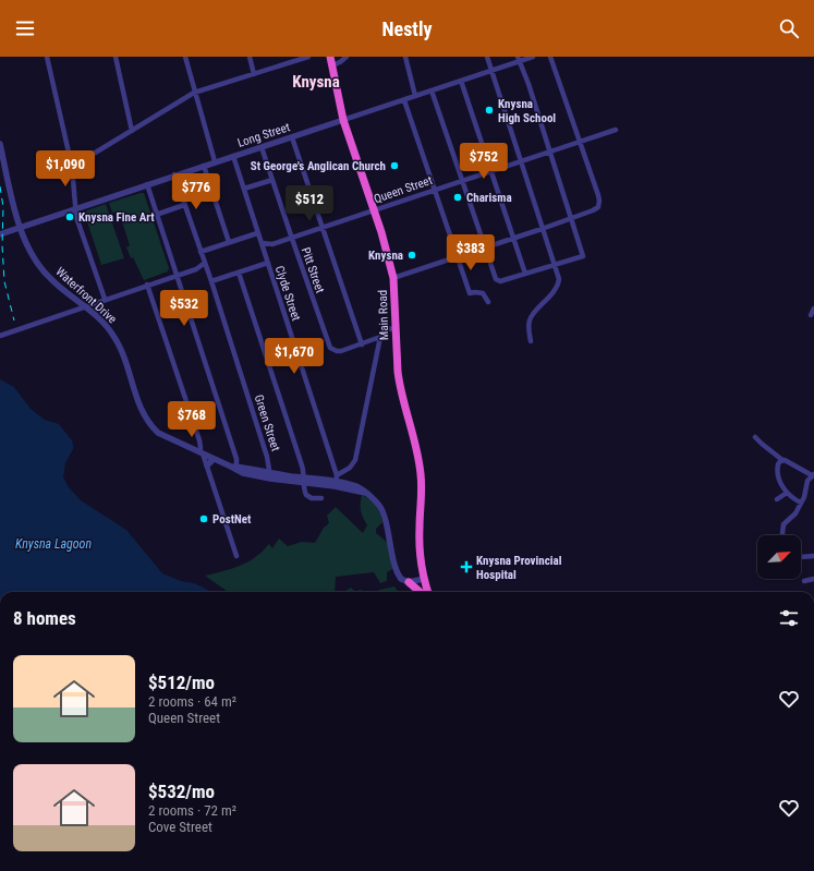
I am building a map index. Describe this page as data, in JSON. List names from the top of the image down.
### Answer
{
  "streets": {
    "highway": ["Main Road"],
    "street": [
      "Long Street",
      "Queen Street",
      "Pitt Street",
      "Clyde Street",
      "Waterfront Drive",
      "Green Street"
    ]
  },
  "crossings": [
    ["Long Street", "Pitt Street"],
    ["Long Street", "Clyde Street"],
    ["Long Street", "Waterfront Drive"],
    ["Long Street", "Main Road"],
    ["Long Street", "Green Street"],
    ["Queen Street", "Pitt Street"],
    ["Queen Street", "Clyde Street"],
    ["Queen Street", "Main Road"],
    ["Pitt Street", "Main Road"],
    ["Clyde Street", "Waterfront Drive"],
    ["Waterfront Drive", "Green Street"]
  ],
  "districts": ["Knysna"],
  "water": ["Knysna Lagoon"],
  "places": {
    "other": [
      "Knysna High School",
      "St George's Anglican Church",
      "Charisma",
      "Knysna Fine Art",
      "Knysna",
      "PostNet"
    ],
    "health": ["Knysna Provincial Hospital"]
  },
  "north": "top right",
  "page": {
    "header": "Nestly",
    "price": [
      "$752",
      "$1,090",
      "$776",
      "$512",
      "$383",
      "$532",
      "$1,670",
      "$768"
    ],
    "heading": "8 homes",
    "list": [
      {
        "name": "$512/mo",
        "note": "2 rooms · 64 m² · Queen Street"
      },
      {
        "name": "$532/mo",
        "note": "2 rooms · 72 m² · Cove Street"
      }
    ]
  }
}
